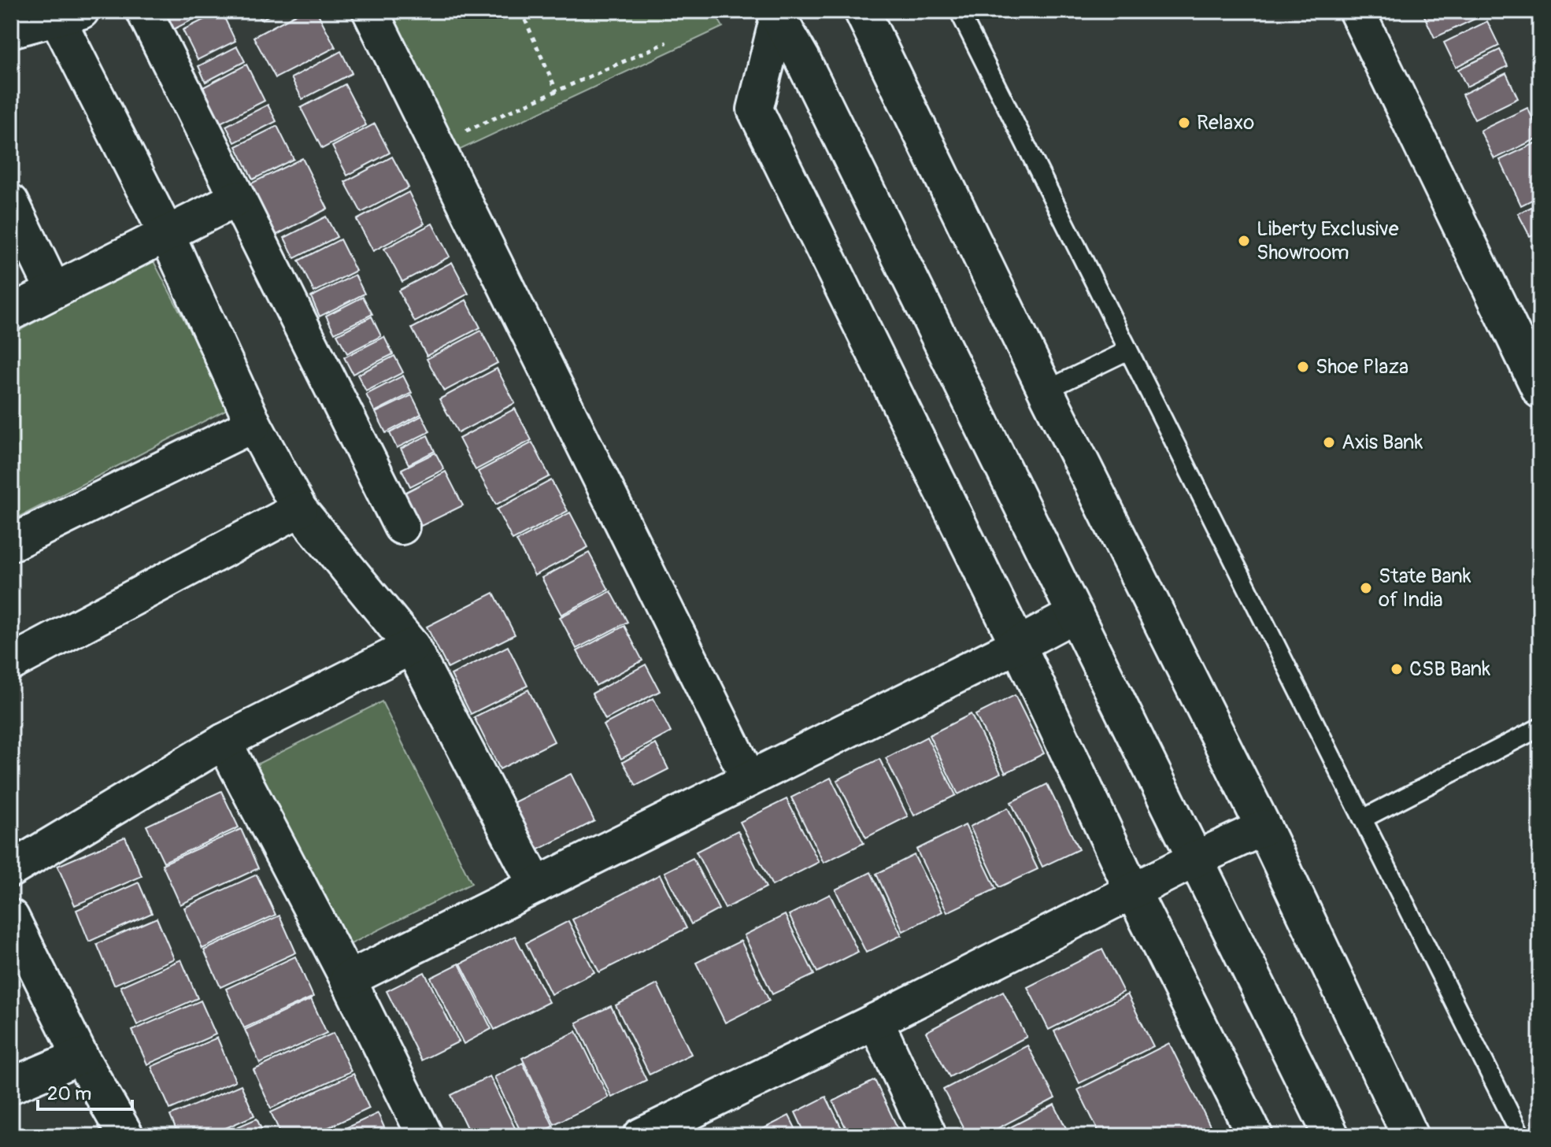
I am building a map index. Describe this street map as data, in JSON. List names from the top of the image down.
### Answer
{
  "places": [
    "Relaxo",
    "Liberty Exclusive Showroom",
    "Shoe Plaza",
    "Axis Bank",
    "State Bank of India",
    "CSB Bank"
  ],
  "scale_bar": "20 m"
}
